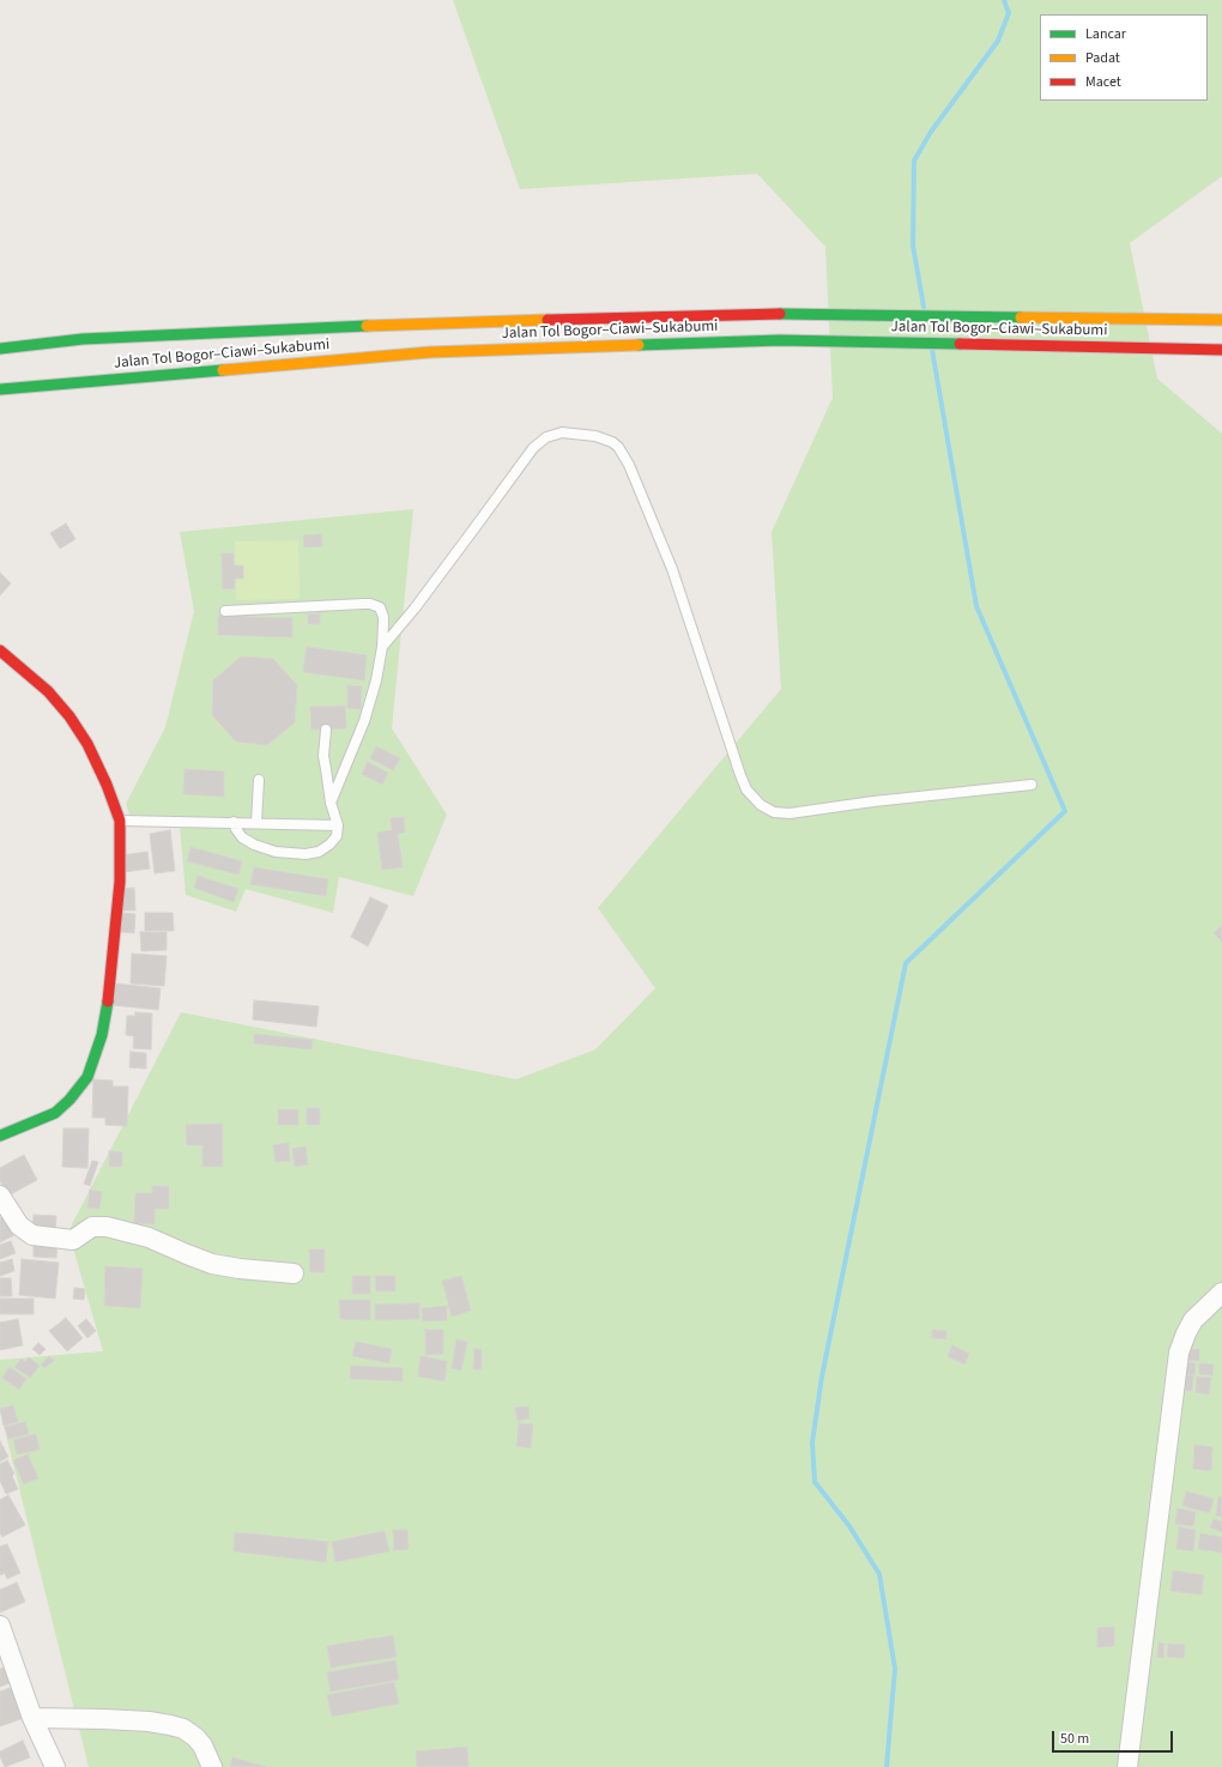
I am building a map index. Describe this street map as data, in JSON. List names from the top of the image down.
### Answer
{
  "streets": {
    "main road": ["Jalan Tol Bogor–Ciawi–Sukabumi"]
  },
  "legend": ["Lancar", "Padat", "Macet"],
  "scale_bar": "50 m"
}
